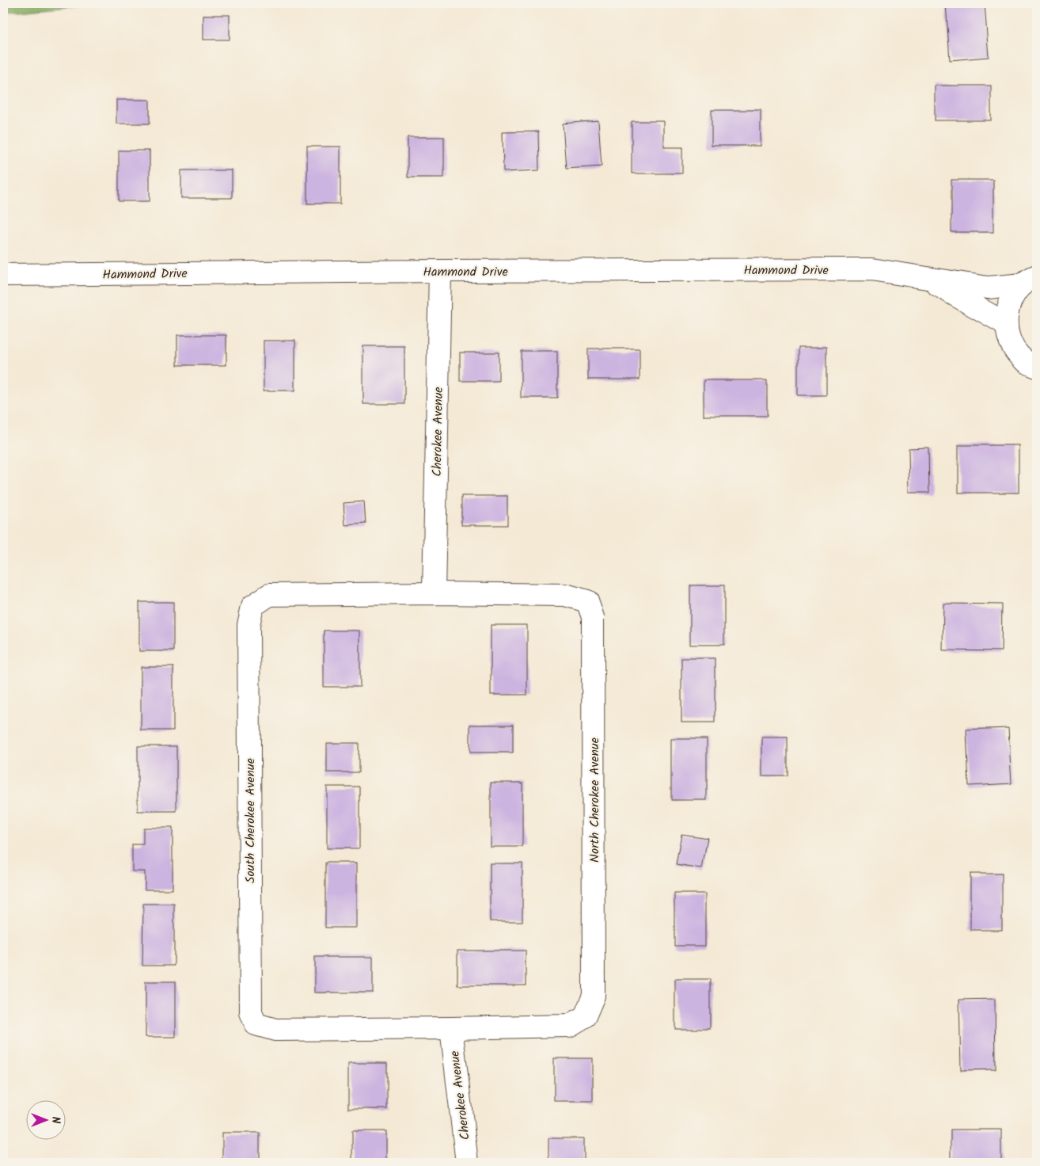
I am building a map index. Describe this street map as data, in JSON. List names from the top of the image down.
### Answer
{
  "streets": {
    "street": [
      "Hammond Drive",
      "Cherokee Avenue",
      "North Cherokee Avenue",
      "South Cherokee Avenue"
    ]
  },
  "crossings": [
    ["Hammond Drive", "Cherokee Avenue"],
    ["Cherokee Avenue", "North Cherokee Avenue"],
    ["Cherokee Avenue", "South Cherokee Avenue"],
    ["North Cherokee Avenue", "South Cherokee Avenue"]
  ],
  "north": "right"
}
